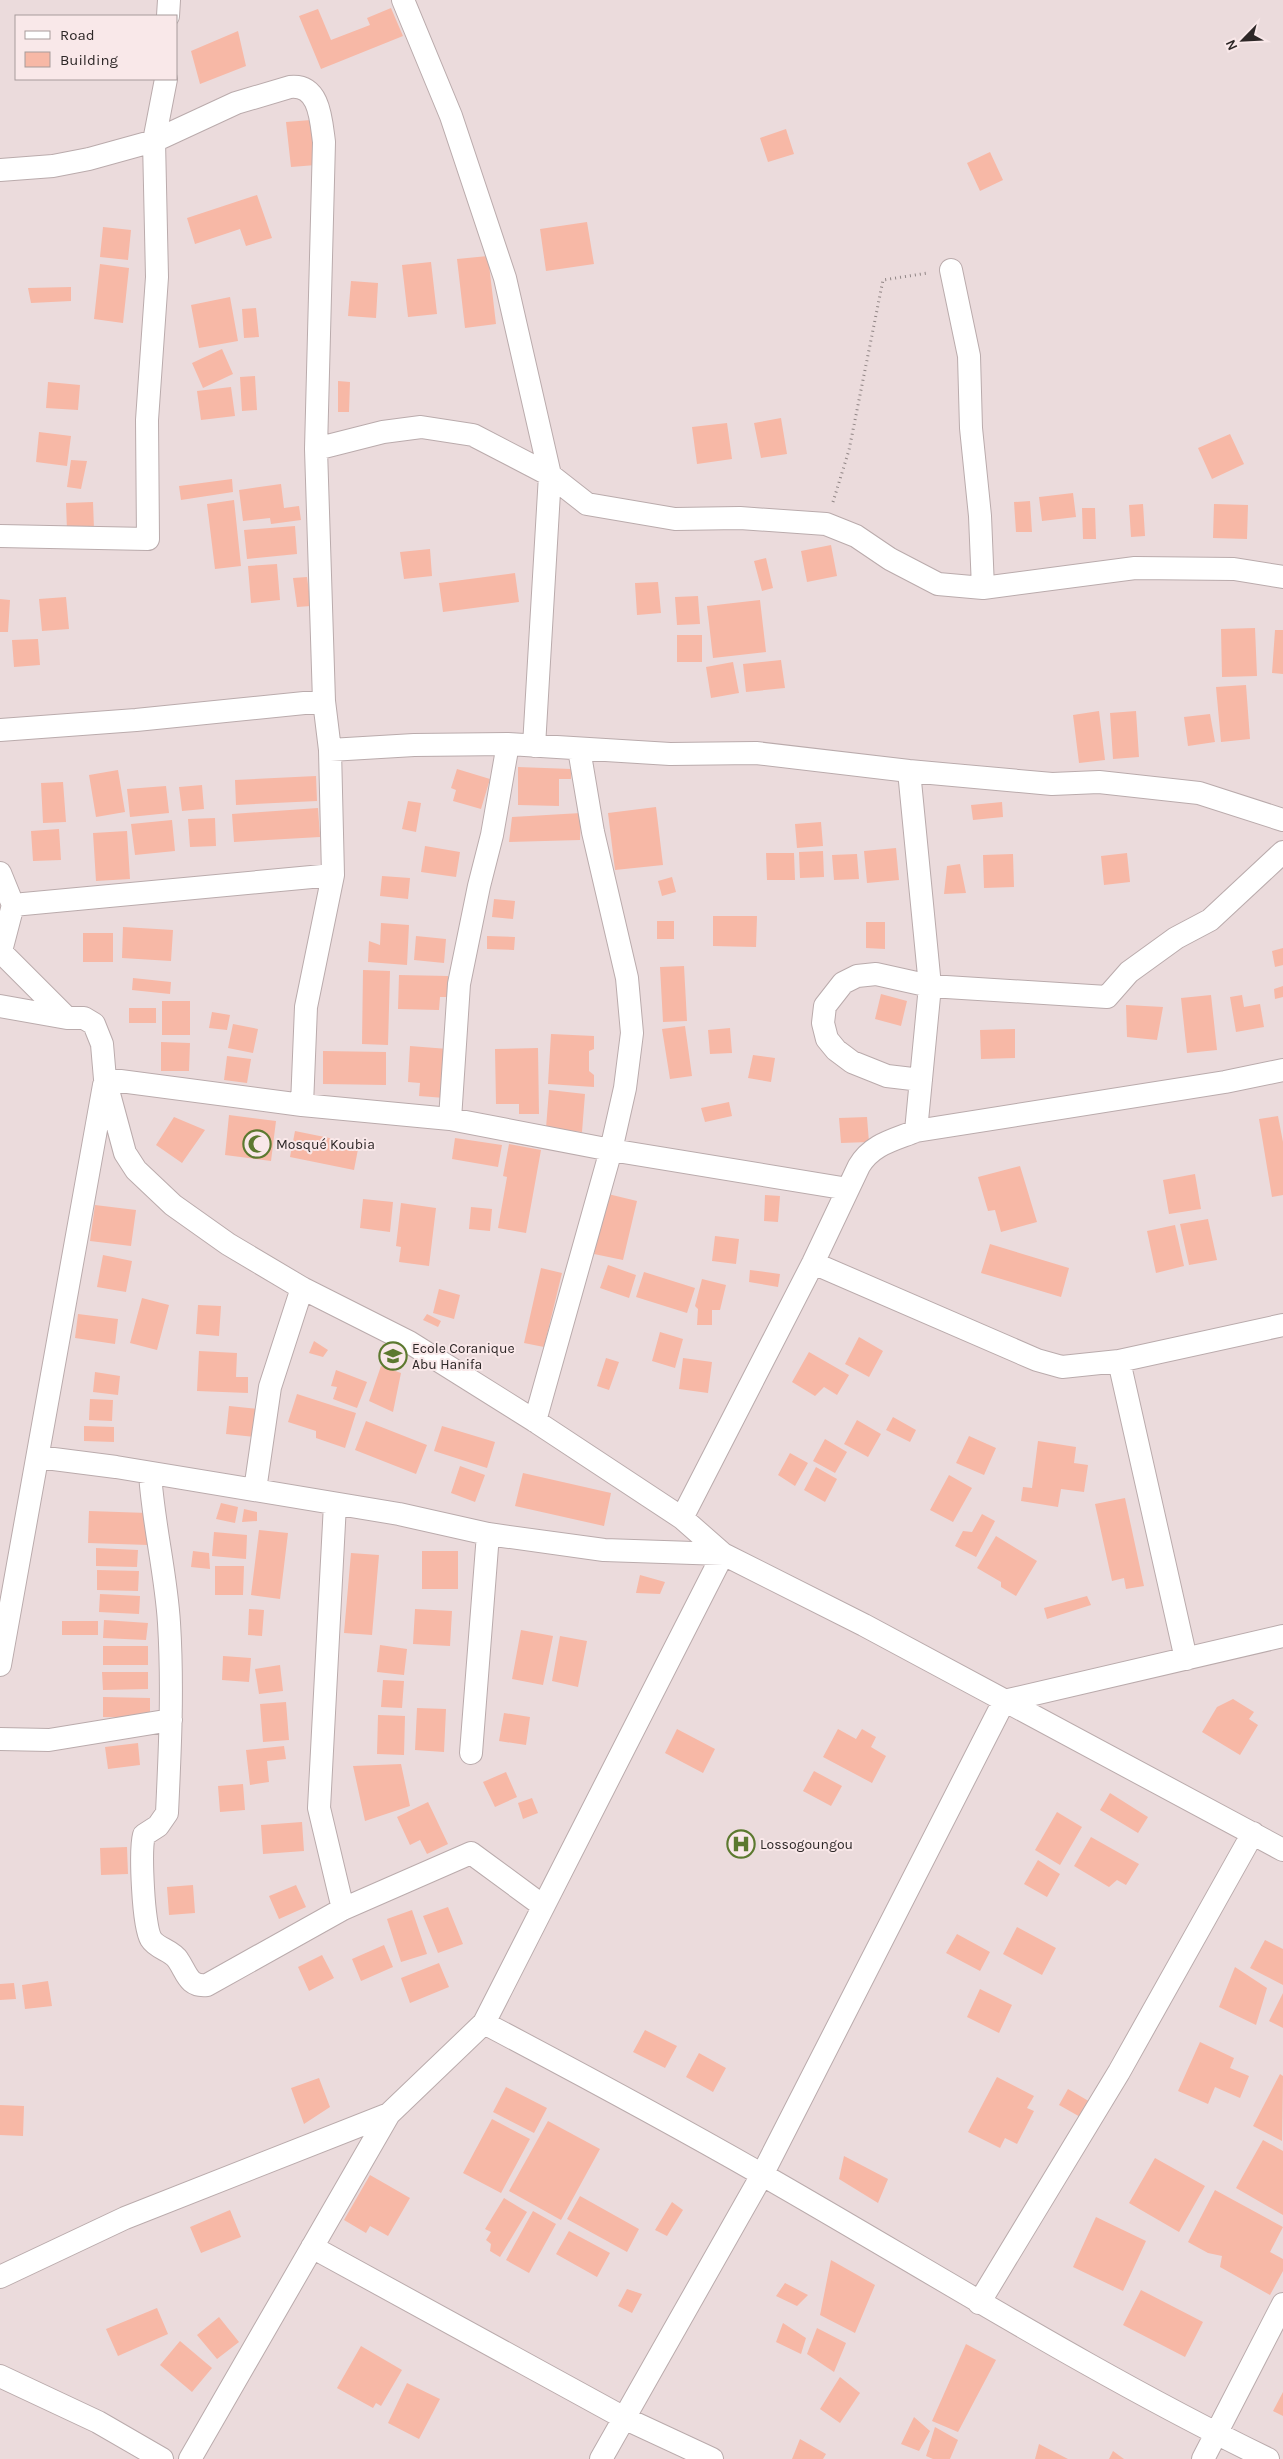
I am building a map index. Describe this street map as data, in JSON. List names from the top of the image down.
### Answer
{
  "places": {
    "mosque": ["Mosqué Koubia"],
    "school or university": ["Ecole Coranique Abu Hanifa"],
    "hospital": ["Lossogoungou"]
  },
  "legend": ["Road", "Building"],
  "north": "bottom left"
}
